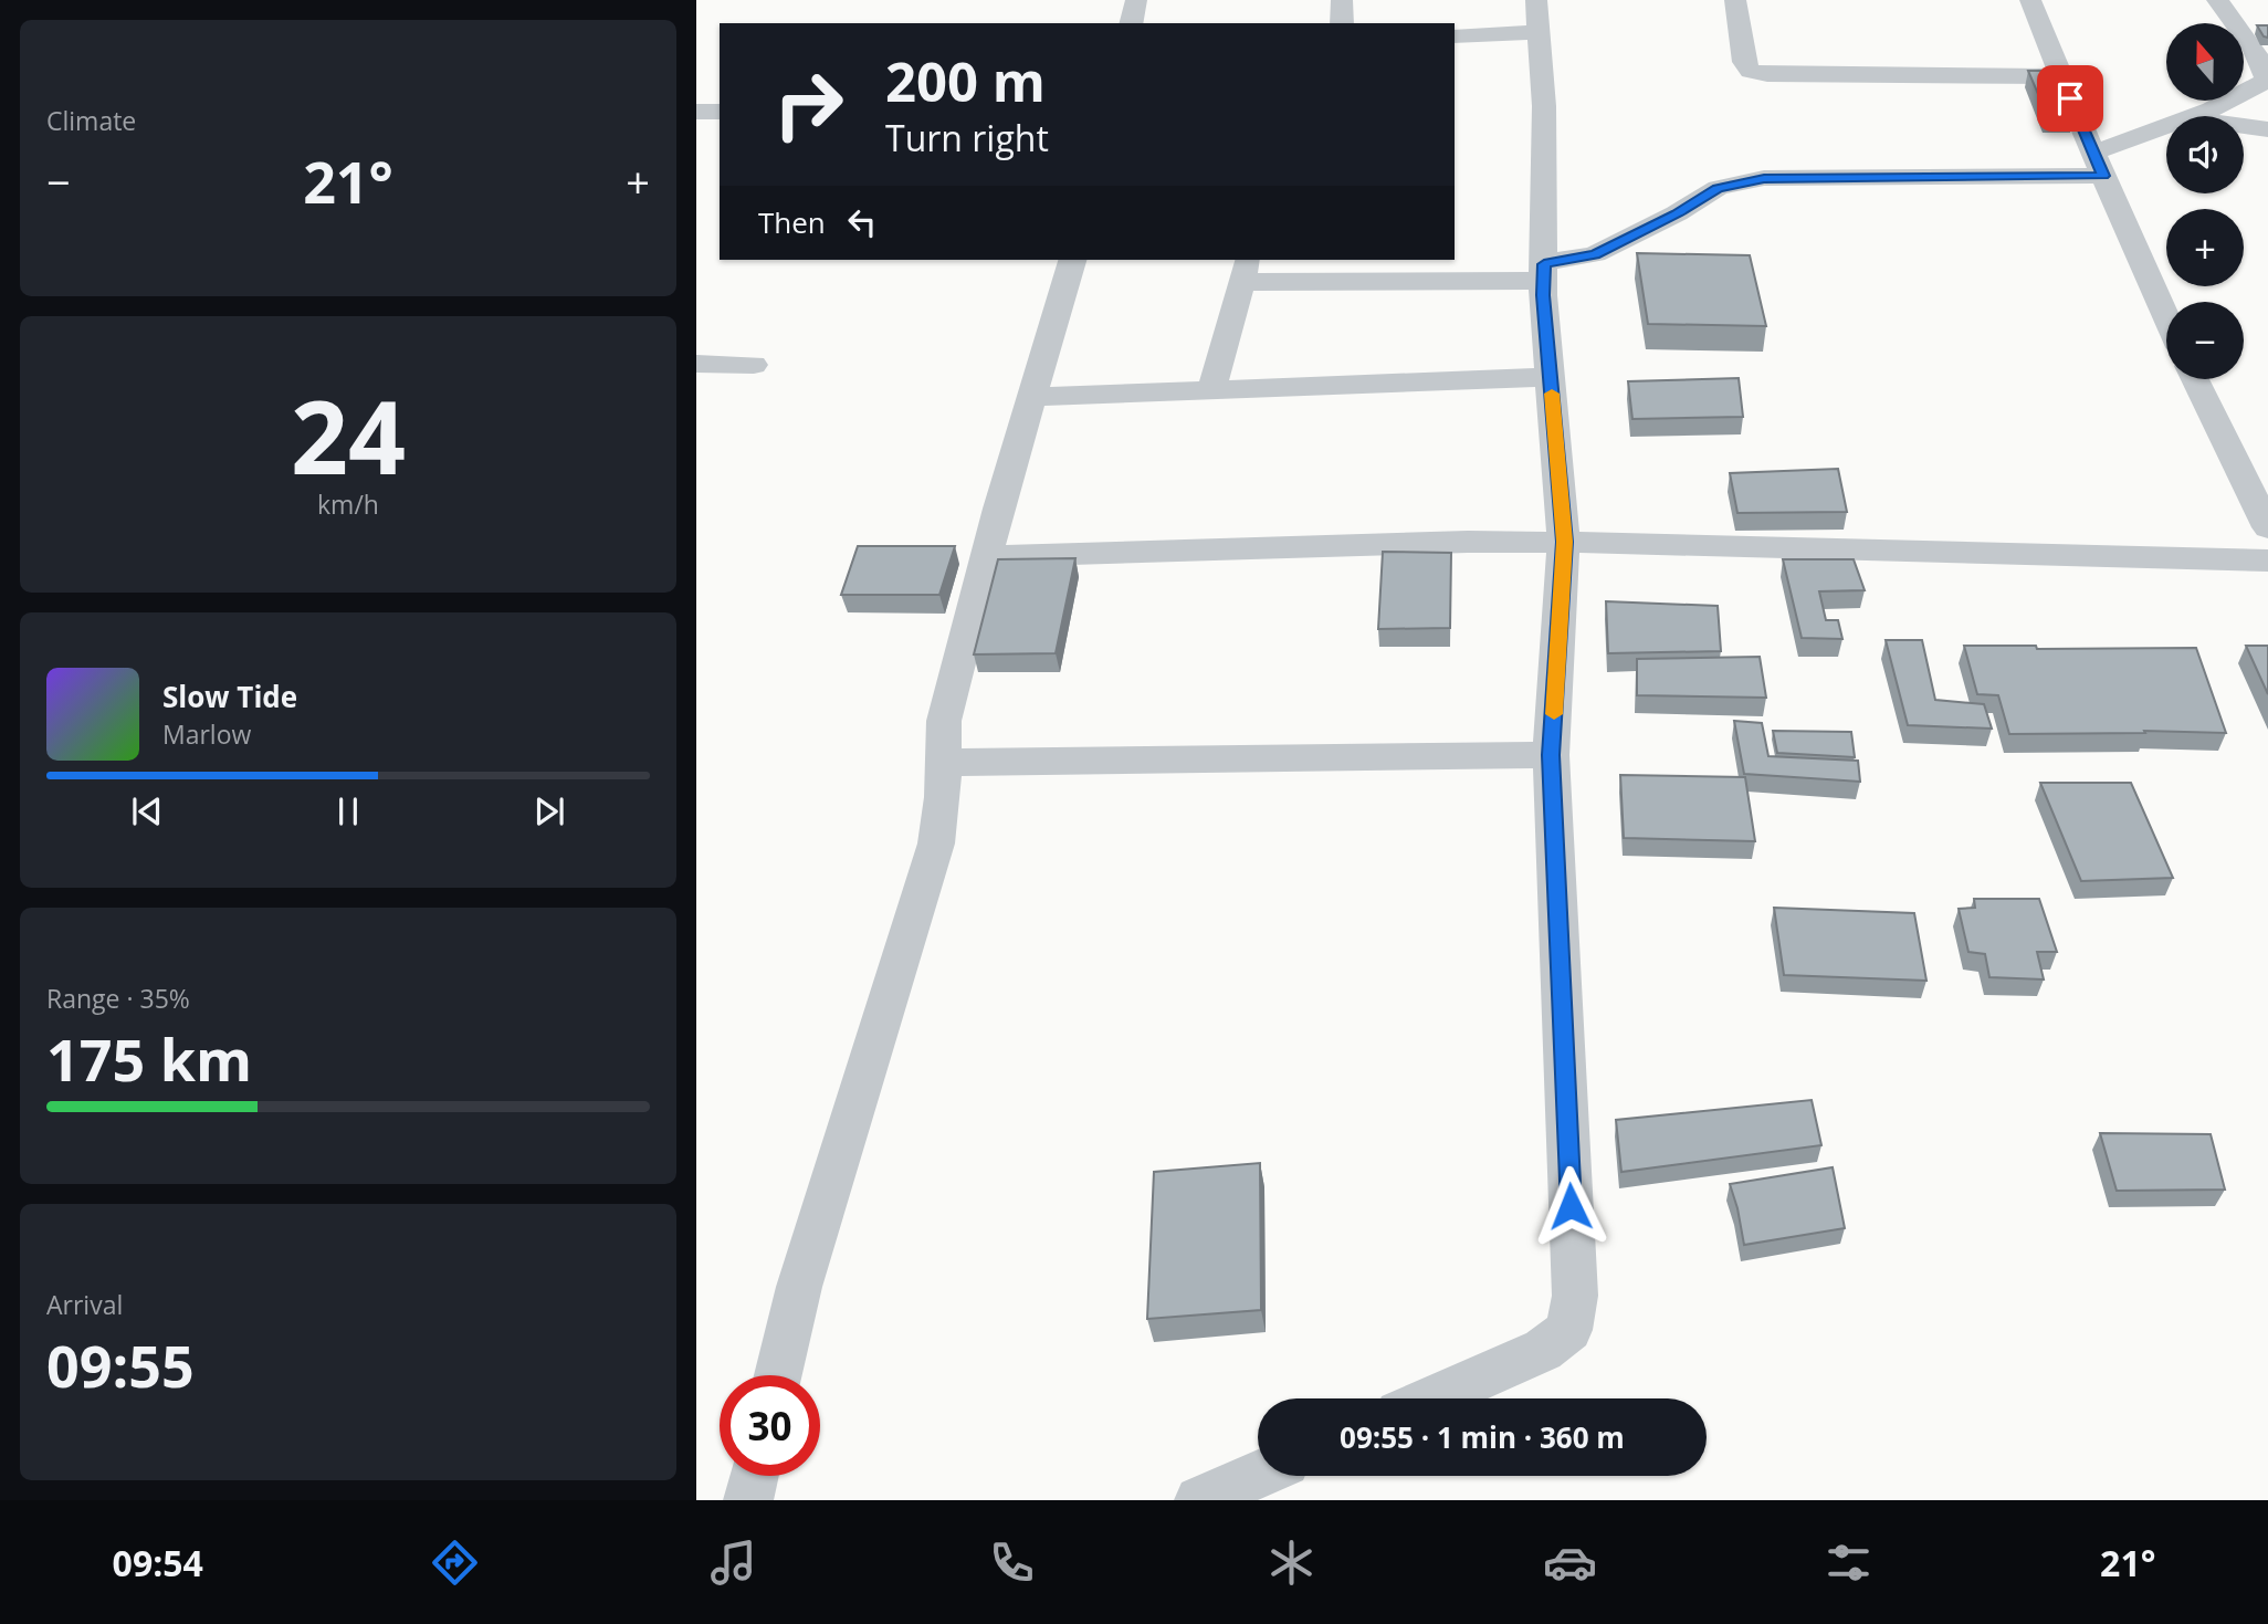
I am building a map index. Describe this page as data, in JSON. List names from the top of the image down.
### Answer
{
  "north": "top",
  "page": {
    "tile": [
      "Climate",
      ["24", "km/h"],
      ["Range · 35%", "175 km"],
      ["Arrival", "09:55"]
    ],
    "map_buttons": ["+", "−"],
    "turn": ["200 m", "Turn right"],
    "heat": ["−", "21°", "+"],
    "then": "Then",
    "song": ["Slow Tide", "Marlow"],
    "limit": "30",
    "trip": "09:55 · 1 min · 360 m",
    "tabs": ["09:54", "21°"]
  }
}
